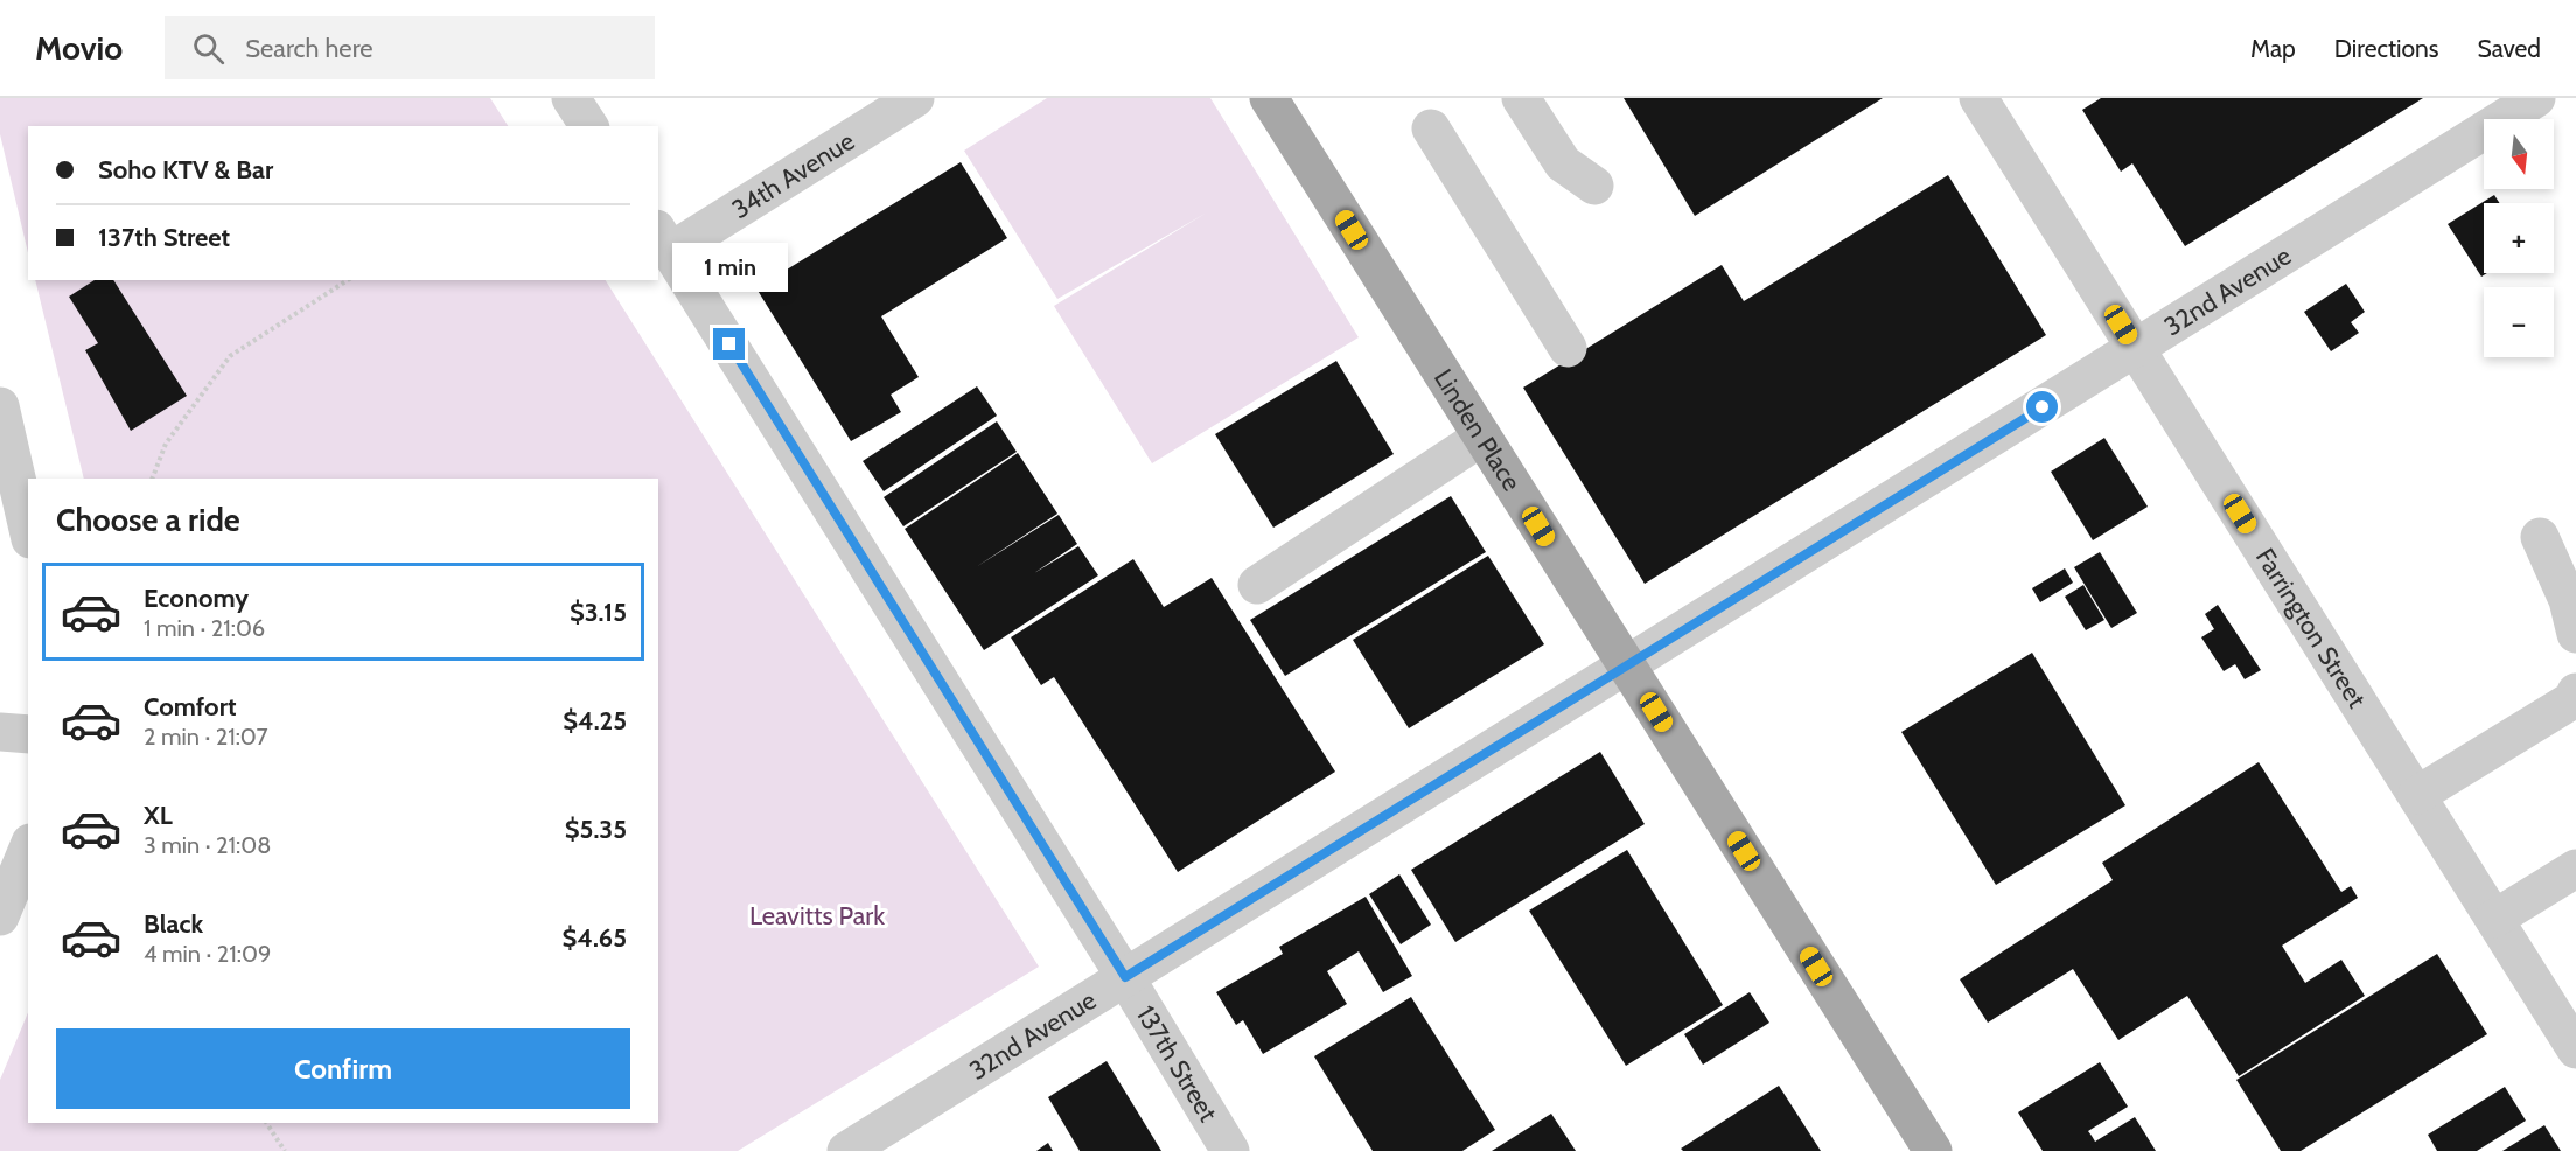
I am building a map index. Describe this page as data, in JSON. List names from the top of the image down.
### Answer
{
  "streets": {
    "main road": ["Linden Place"],
    "street": [
      "34th Avenue",
      "32nd Avenue",
      "Farrington Street",
      "137th Street"
    ]
  },
  "crossings": [
    ["34th Avenue", "137th Street"],
    ["32nd Avenue", "Linden Place"],
    ["32nd Avenue", "Farrington Street"],
    ["32nd Avenue", "137th Street"]
  ],
  "parks": ["Leavitts Park"],
  "north": "bottom",
  "page": {
    "header": "Movio",
    "search": "Search here",
    "nav": ["Map", "Directions", "Saved"],
    "map_buttons": ["+", "−"],
    "banner": ["Soho KTV & Bar", "137th Street"],
    "bubble": "1 min",
    "heading": "Choose a ride",
    "list": [
      {
        "name": "Economy",
        "note": "1 min · 21:06",
        "value": "$3.15"
      },
      {
        "name": "Comfort",
        "note": "2 min · 21:07",
        "value": "$4.25"
      },
      {
        "name": "XL",
        "note": "3 min · 21:08",
        "value": "$5.35"
      },
      {
        "name": "Black",
        "note": "4 min · 21:09",
        "value": "$4.65"
      }
    ],
    "buttons": "Confirm"
  }
}
